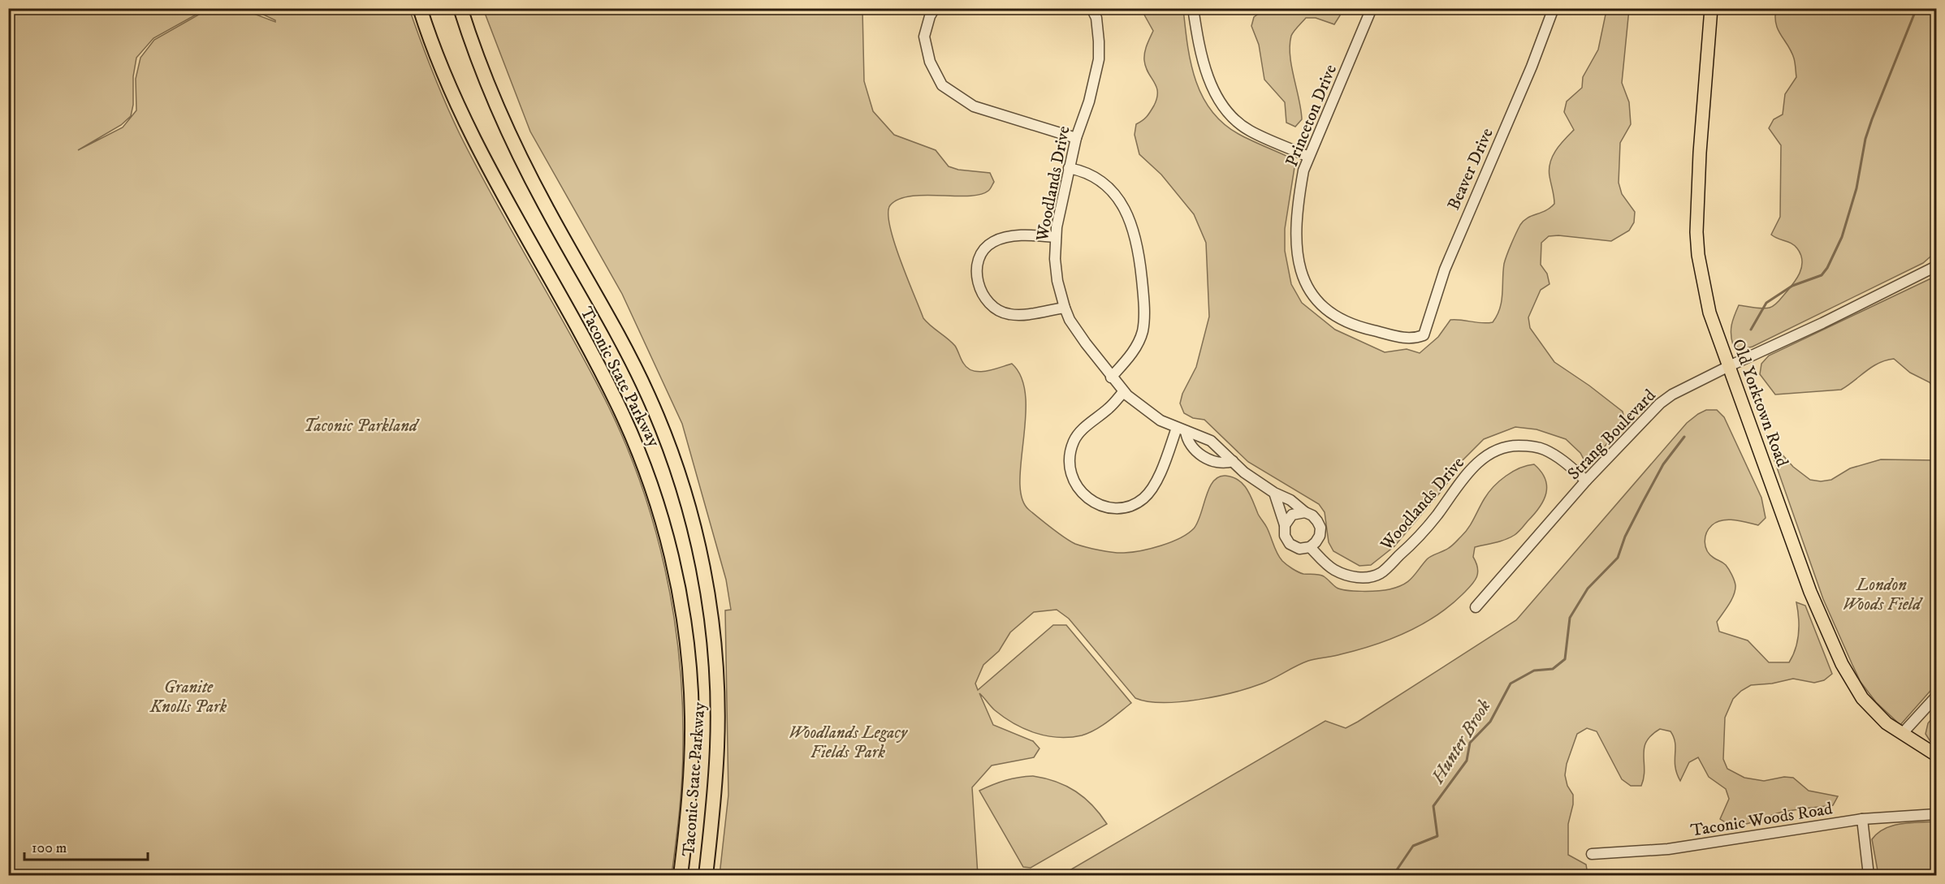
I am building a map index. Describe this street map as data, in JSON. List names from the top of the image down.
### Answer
{
  "streets": {
    "highway": ["Taconic State Parkway"],
    "main road": ["Old Yorktown Road"],
    "street": [
      "Princeton Drive",
      "Beaver Drive",
      "Woodlands Drive",
      "Strang Boulevard",
      "Taconic Woods Road"
    ]
  },
  "crossings": [
    ["Princeton Drive", "Beaver Drive"],
    ["Woodlands Drive", "Strang Boulevard"],
    ["Old Yorktown Road", "Strang Boulevard"]
  ],
  "water": ["Hunter Brook"],
  "parks": [
    "Taconic Parkland",
    "London Woods Field",
    "Granite Knolls Park",
    "Woodlands Legacy Fields Park"
  ],
  "scale_bar": "100 m"
}
